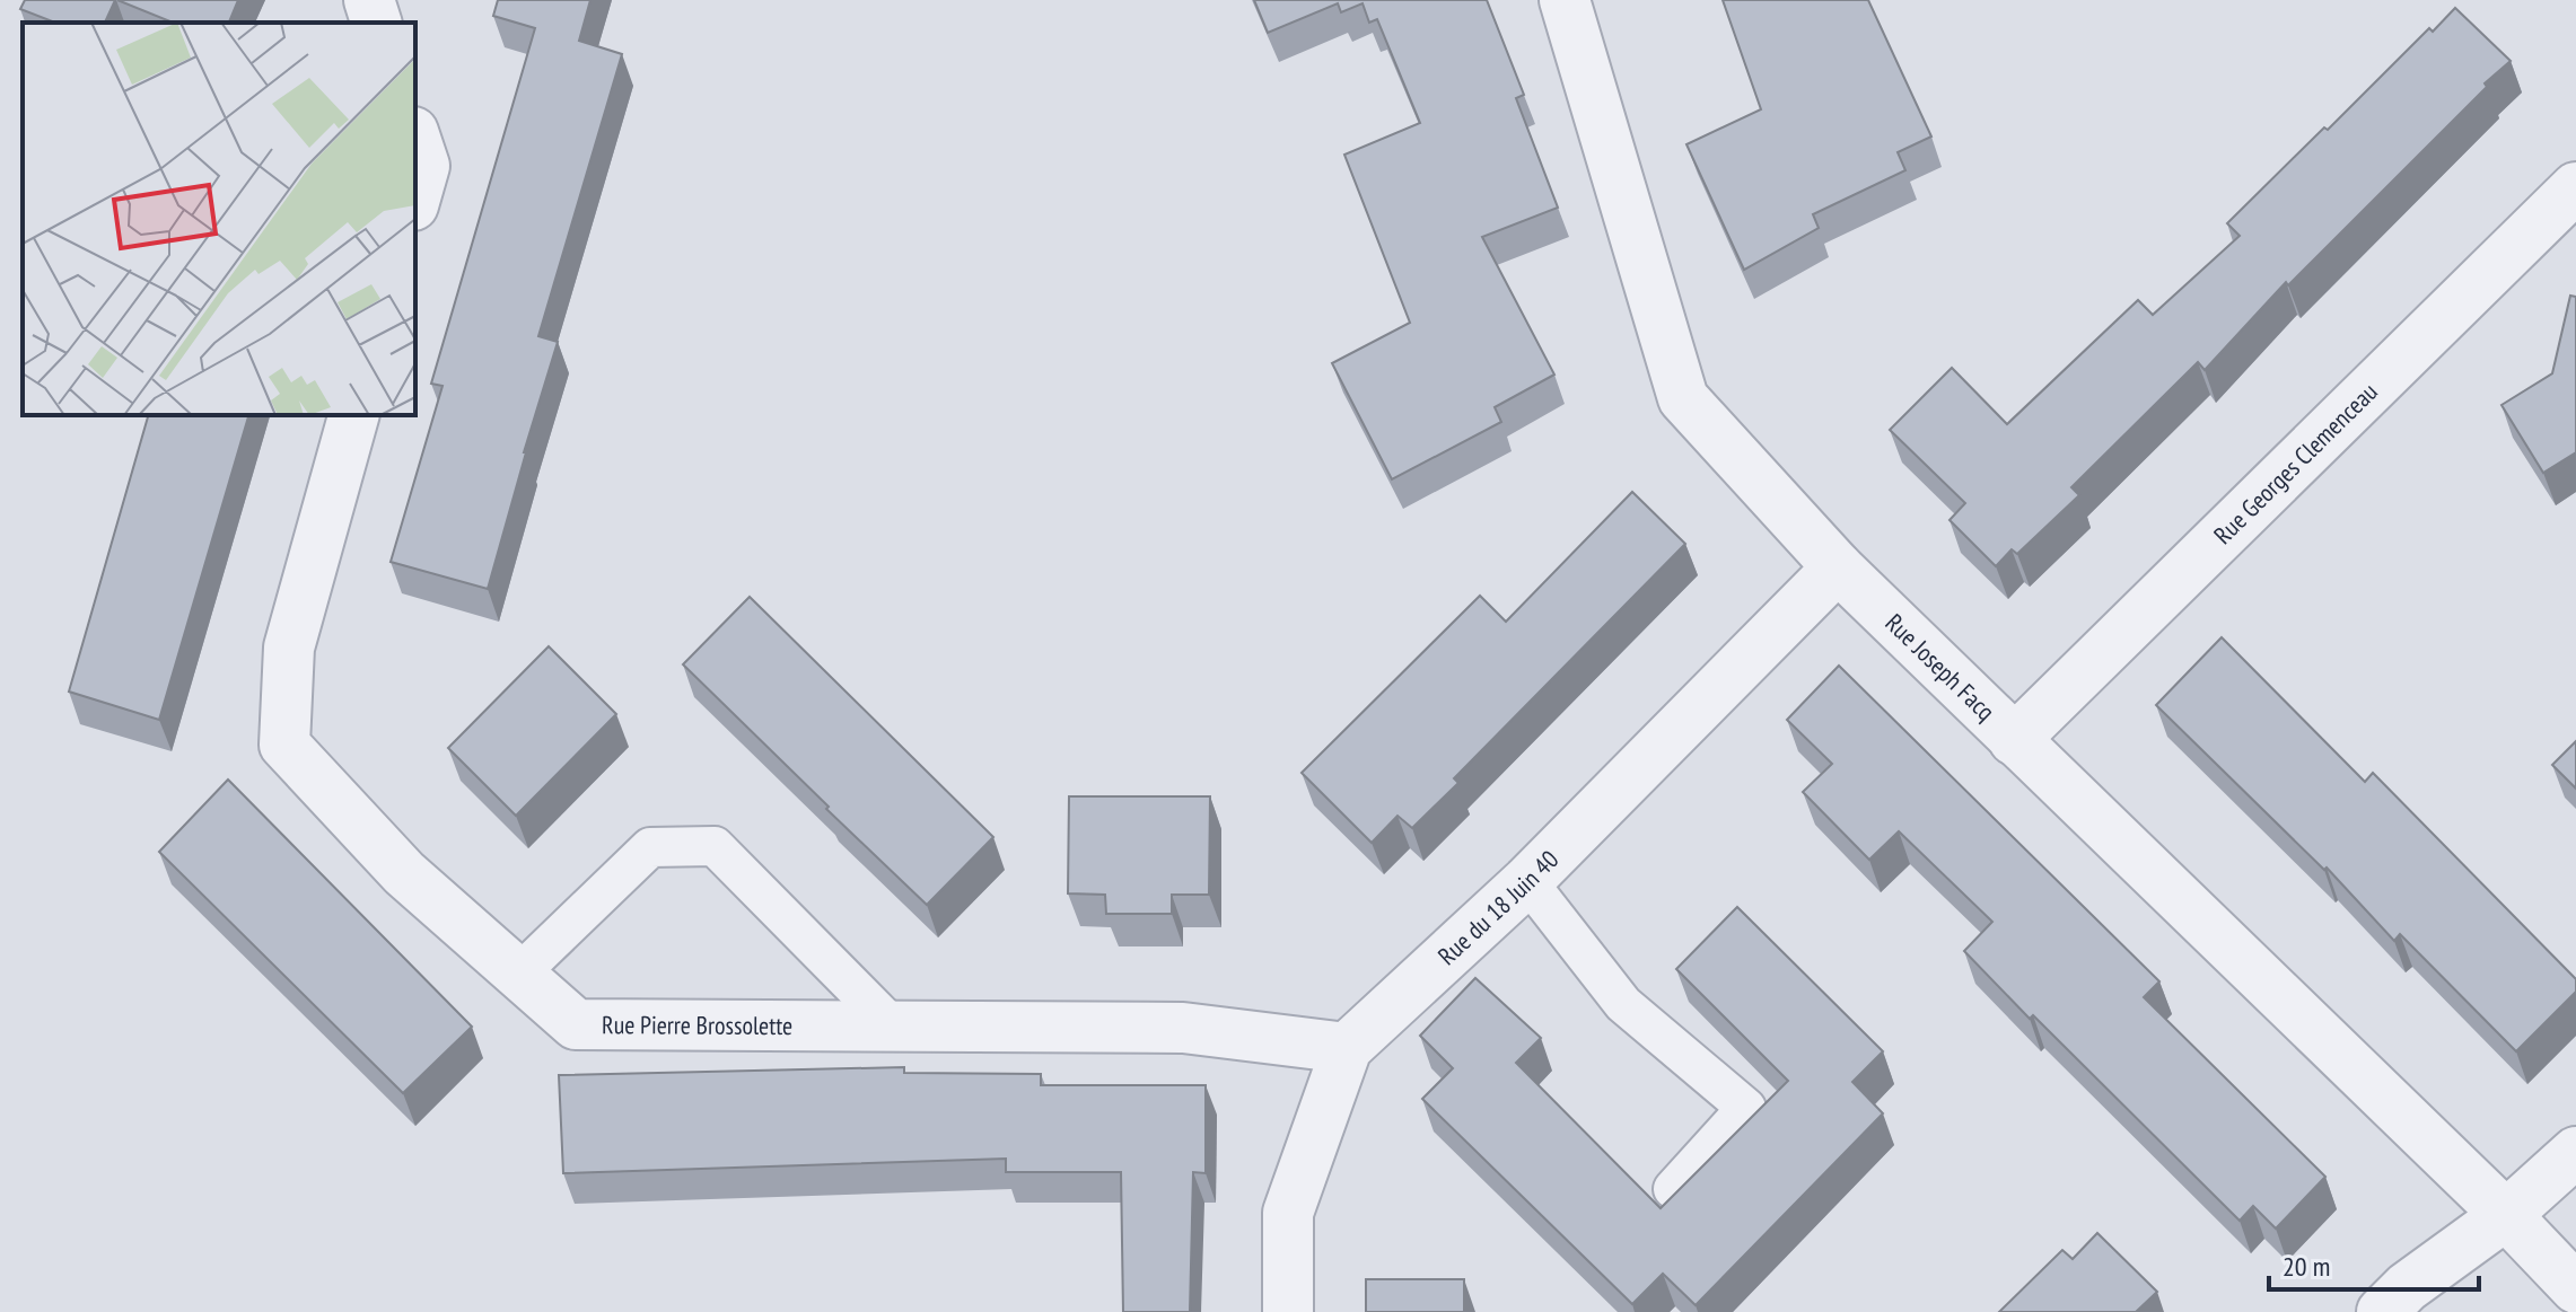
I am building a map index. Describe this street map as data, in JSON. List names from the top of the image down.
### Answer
{
  "streets": {
    "street": [
      "Rue Georges Clemenceau",
      "Rue Joseph Facq",
      "Rue du 18 Juin 40",
      "Rue Pierre Brossolette"
    ]
  },
  "crossings": [
    ["Rue Georges Clemenceau", "Rue Joseph Facq"],
    ["Rue Joseph Facq", "Rue du 18 Juin 40"],
    ["Rue du 18 Juin 40", "Rue Pierre Brossolette"]
  ],
  "scale_bar": "20 m"
}
